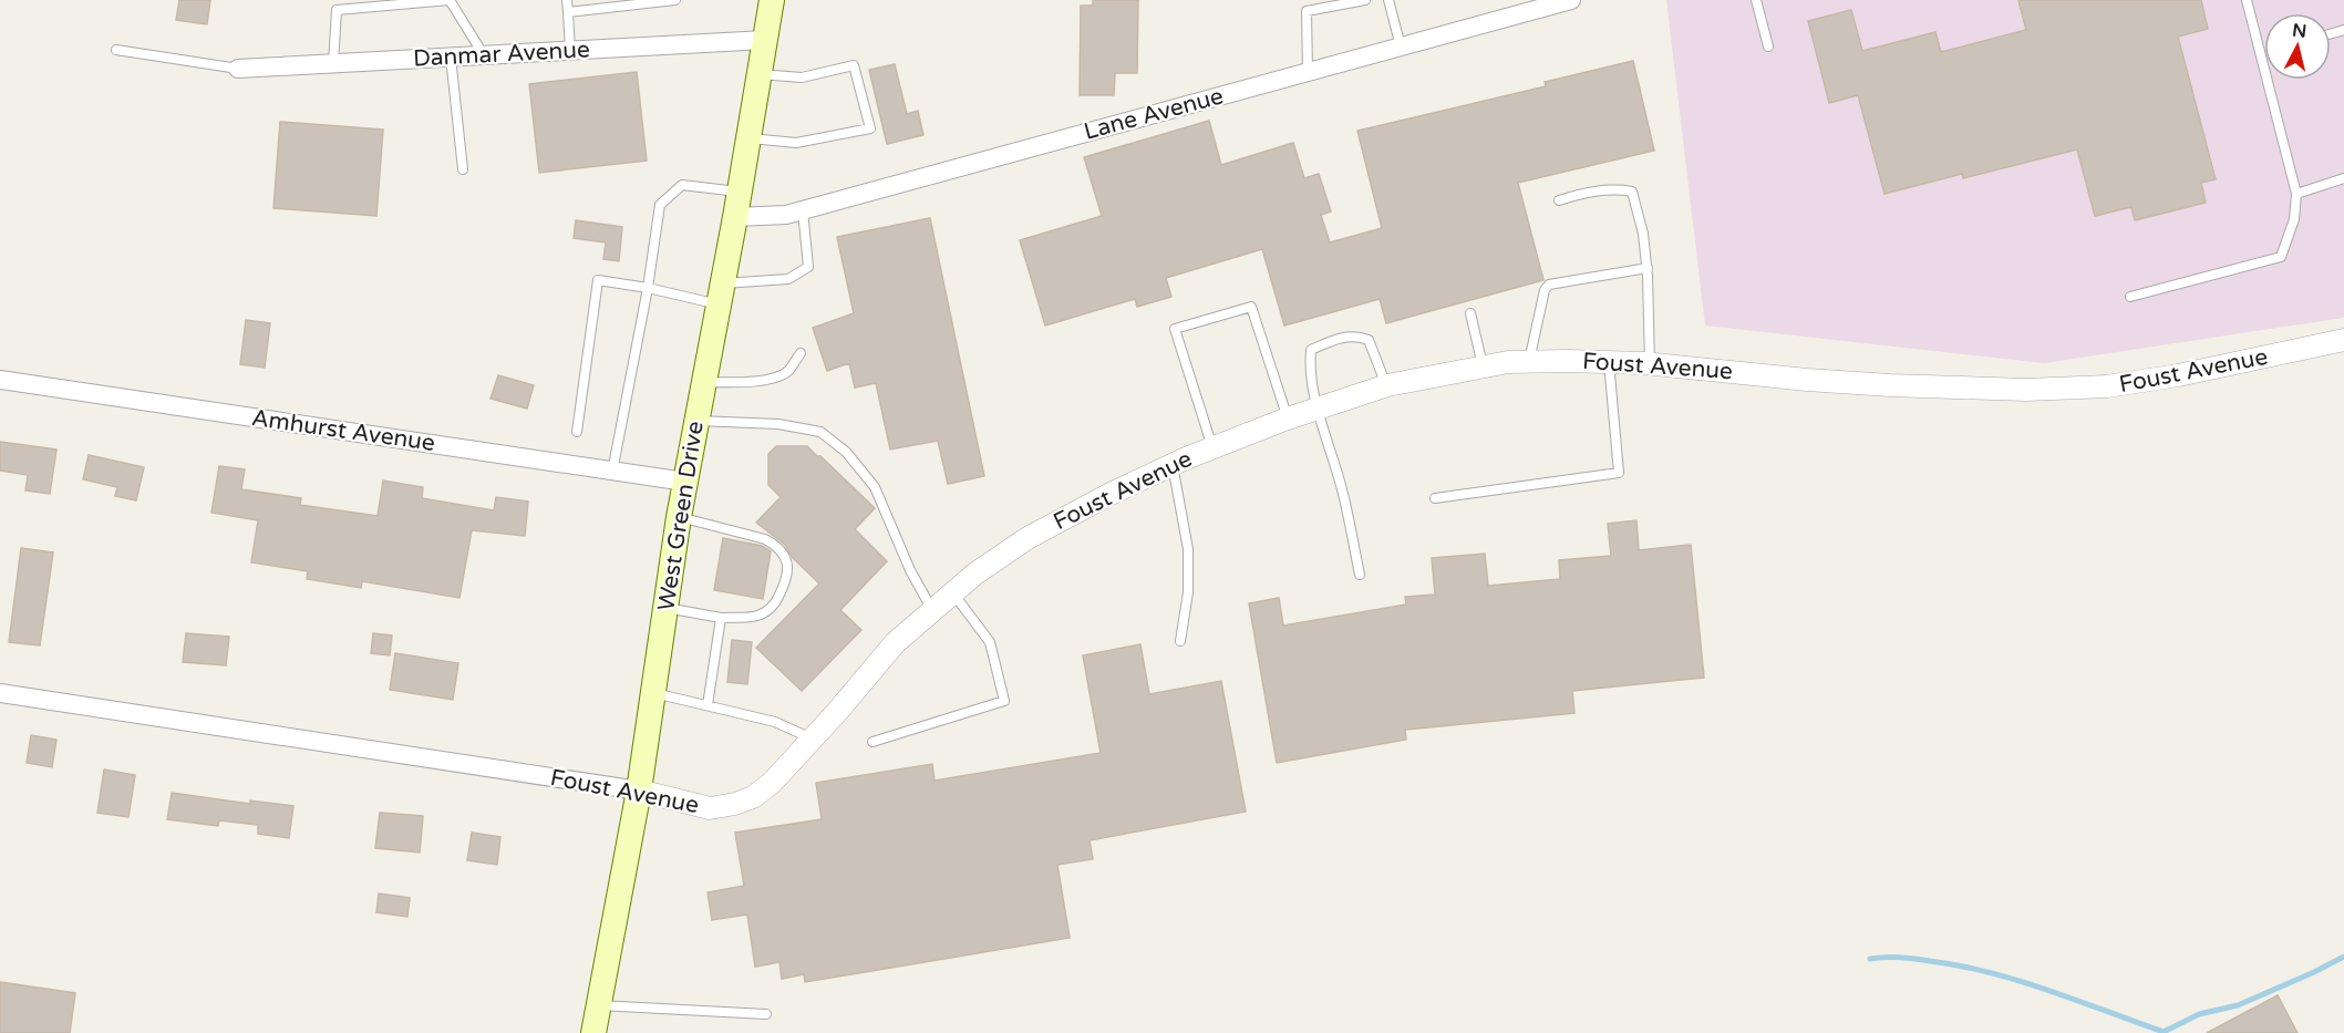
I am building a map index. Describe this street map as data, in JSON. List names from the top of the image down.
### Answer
{
  "streets": {
    "main road": ["West Green Drive"],
    "street": [
      "Danmar Avenue",
      "Lane Avenue",
      "Foust Avenue",
      "Amhurst Avenue"
    ]
  },
  "crossings": [
    ["Danmar Avenue", "West Green Drive"],
    ["Lane Avenue", "West Green Drive"],
    ["Foust Avenue", "West Green Drive"],
    ["Amhurst Avenue", "West Green Drive"]
  ],
  "north": "top"
}
